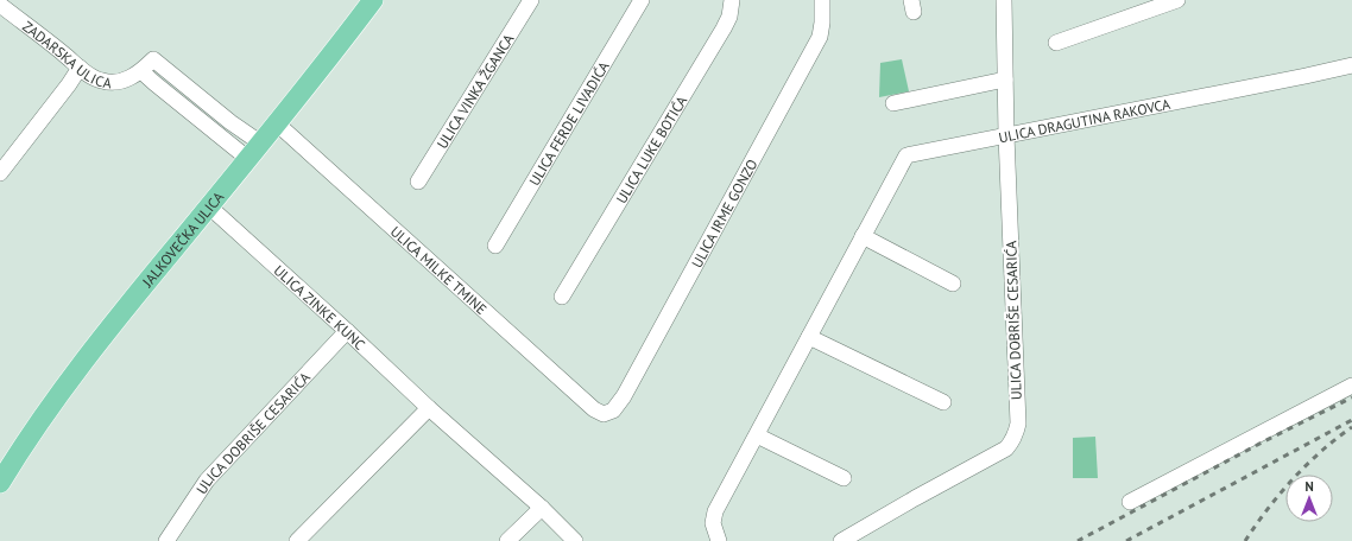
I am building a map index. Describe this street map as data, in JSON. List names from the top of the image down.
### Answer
{
  "streets": {
    "main road": ["JALKOVEČKA ULICA"],
    "street": [
      "ZADARSKA ULICA",
      "ULICA VINKA ŽGANCA",
      "ULICA DRAGUTINA RAKOVCA",
      "ULICA FERDE LIVADIĆA",
      "ULICA LUKE BOTIĆA",
      "ULICA IRME GONZO",
      "ULICA MILKE TMINE",
      "ULICA ZINKE KUNC",
      "ULICA DOBRIŠE CESARIĆA"
    ]
  },
  "crossings": [
    ["ZADARSKA ULICA", "JALKOVEČKA ULICA"],
    ["ULICA DRAGUTINA RAKOVCA", "ULICA DOBRIŠE CESARIĆA"],
    ["ULICA IRME GONZO", "ULICA MILKE TMINE"],
    ["JALKOVEČKA ULICA", "ULICA MILKE TMINE"],
    ["JALKOVEČKA ULICA", "ULICA ZINKE KUNC"],
    ["ULICA ZINKE KUNC", "ULICA DOBRIŠE CESARIĆA"]
  ],
  "north": "top"
}
